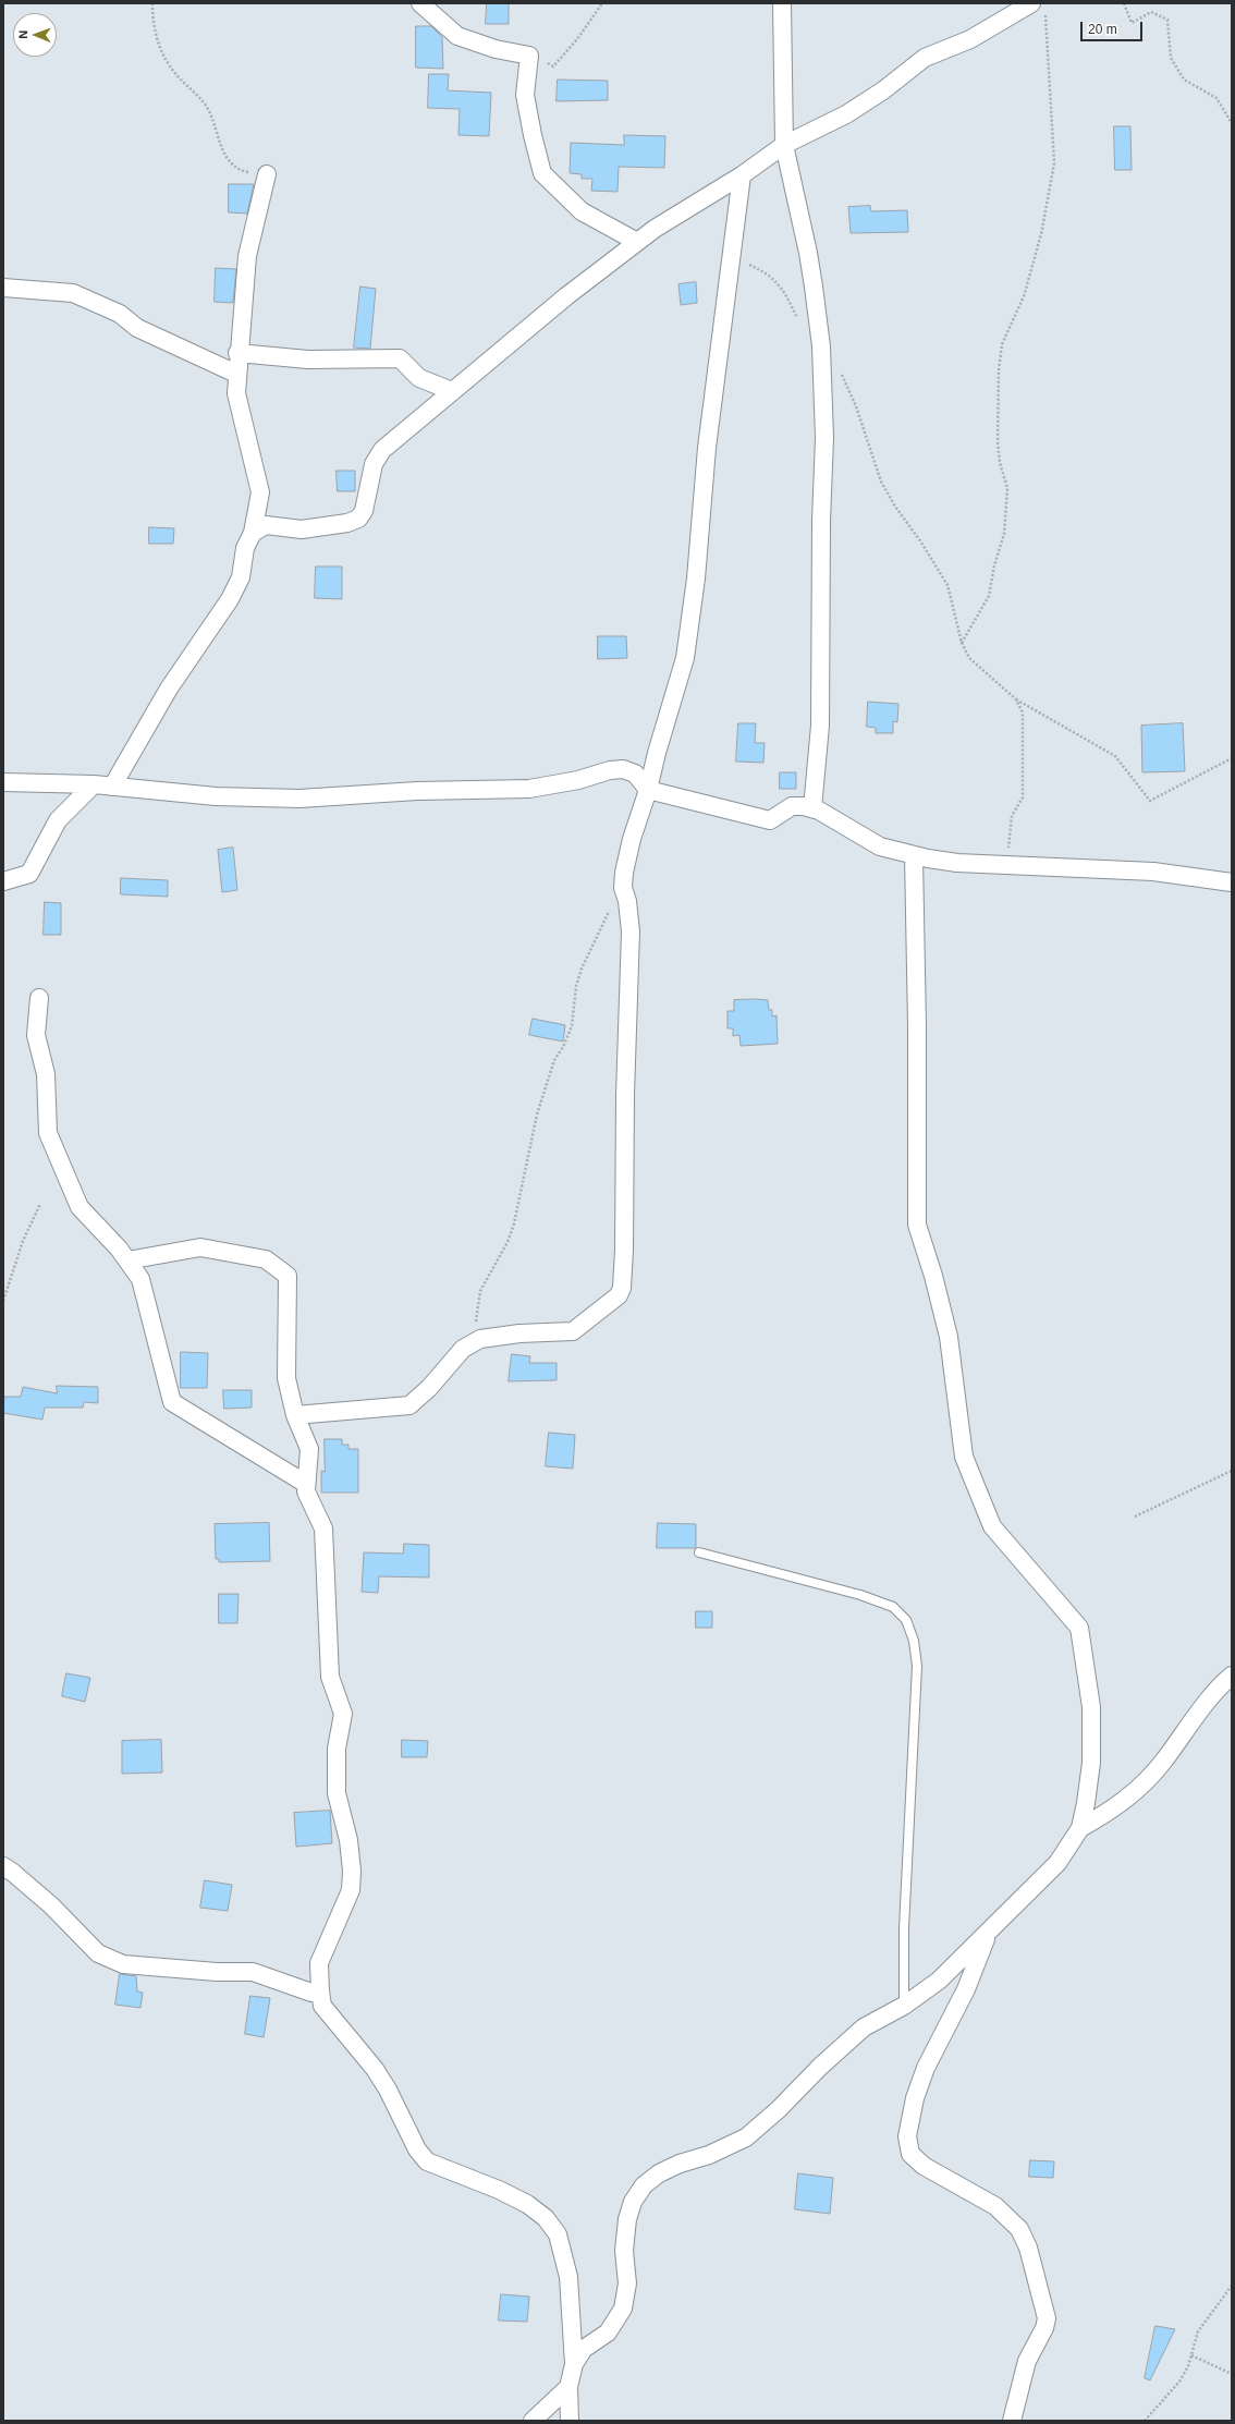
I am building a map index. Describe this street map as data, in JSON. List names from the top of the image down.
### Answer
{
  "scale_bar": "20 m",
  "north": "left"
}
